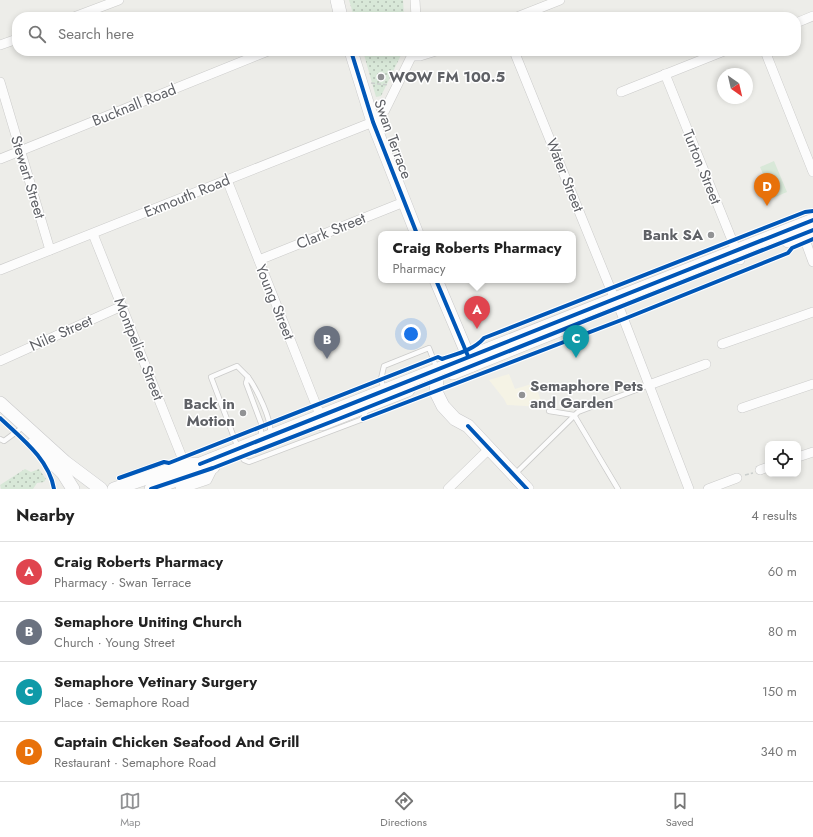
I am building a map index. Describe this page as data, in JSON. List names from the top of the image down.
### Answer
{
  "streets": {
    "main road": ["Swan Terrace"],
    "street": [
      "Bucknall Road",
      "Turton Street",
      "Water Street",
      "Stewart Street",
      "Exmouth Road",
      "Clark Street",
      "Young Street",
      "Nile Street",
      "Montpelier Street"
    ]
  },
  "crossings": [
    ["Bucknall Road", "Stewart Street"],
    ["Swan Terrace", "Exmouth Road"],
    ["Swan Terrace", "Clark Street"],
    ["Stewart Street", "Exmouth Road"],
    ["Exmouth Road", "Young Street"],
    ["Exmouth Road", "Montpelier Street"],
    ["Clark Street", "Young Street"],
    ["Nile Street", "Montpelier Street"]
  ],
  "places": [
    "WOW FM 100.5",
    "Bank SA",
    "Semaphore Pets and Garden",
    "Back in Motion"
  ],
  "north": "bottom right",
  "page": {
    "search": "Search here",
    "pins": [
      "D",
      "A",
      "C",
      "B"
    ],
    "popup": ["Craig Roberts Pharmacy", "Pharmacy"],
    "heading": ["Nearby", "4 results"],
    "list": [
      {
        "mark": "A",
        "name": "Craig Roberts Pharmacy",
        "note": "Pharmacy · Swan Terrace",
        "value": "60 m"
      },
      {
        "mark": "B",
        "name": "Semaphore Uniting Church",
        "note": "Church · Young Street",
        "value": "80 m"
      },
      {
        "mark": "C",
        "name": "Semaphore Vetinary Surgery",
        "note": "Place · Semaphore Road",
        "value": "150 m"
      },
      {
        "mark": "D",
        "name": "Captain Chicken Seafood And Grill",
        "note": "Restaurant · Semaphore Road",
        "value": "340 m"
      }
    ],
    "nav": ["Map", "Directions", "Saved"]
  }
}
